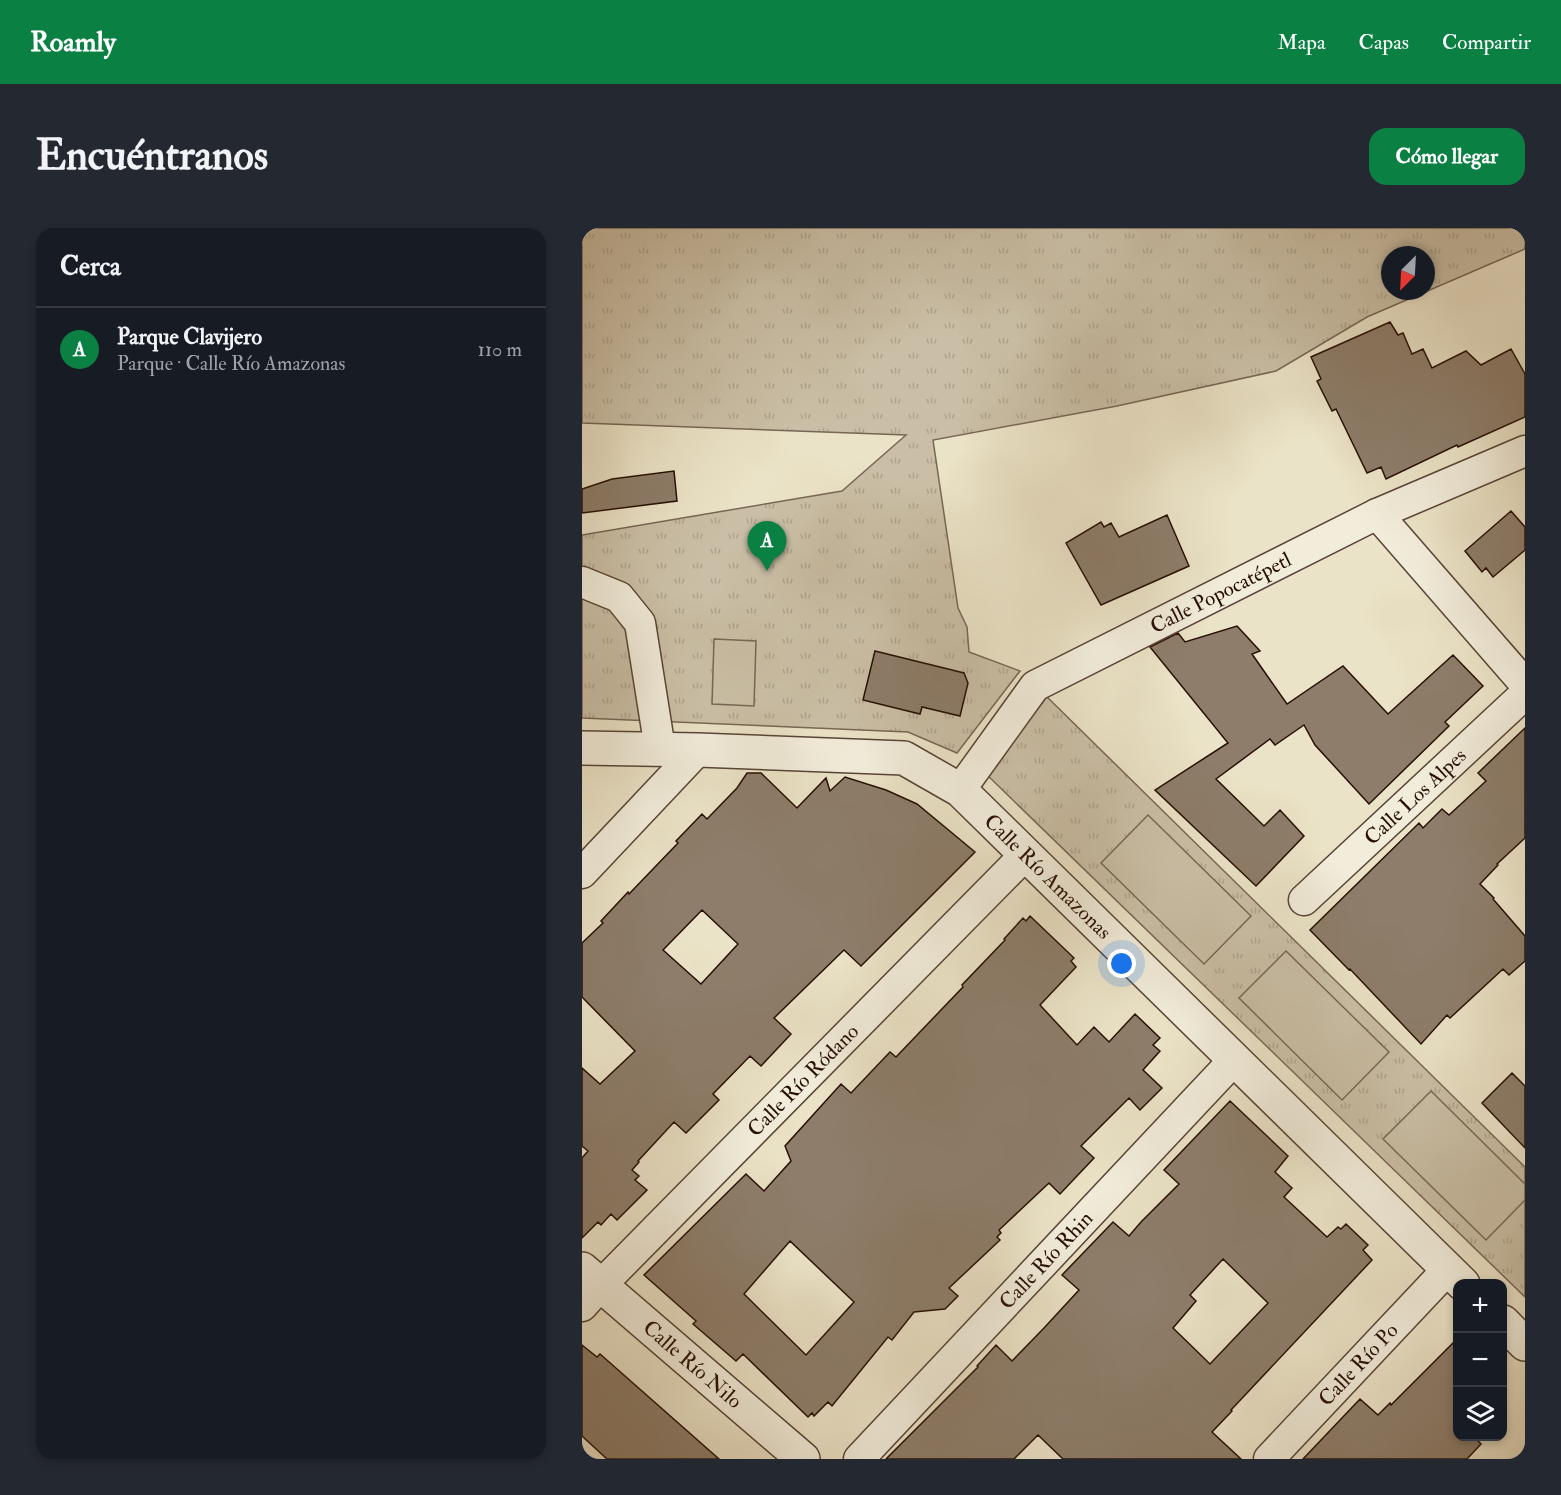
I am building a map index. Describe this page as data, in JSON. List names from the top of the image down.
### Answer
{
  "streets": {
    "street": [
      "Calle Popocatépetl",
      "Calle Los Alpes",
      "Calle Río Amazonas",
      "Calle Río Ródano",
      "Calle Río Rhin",
      "Calle Río Nilo",
      "Calle Río Po"
    ]
  },
  "crossings": [
    ["Calle Popocatépetl", "Calle Río Amazonas"],
    ["Calle Río Amazonas", "Calle Río Ródano"],
    ["Calle Río Amazonas", "Calle Río Rhin"],
    ["Calle Río Amazonas", "Calle Río Po"],
    ["Calle Río Ródano", "Calle Río Nilo"]
  ],
  "north": "bottom left",
  "page": {
    "header": "Roamly",
    "nav": ["Mapa", "Capas", "Compartir"],
    "buttons": "Cómo llegar",
    "title": "Encuéntranos",
    "heading": "Cerca",
    "list": [
      {
        "mark": "A",
        "name": "Parque Clavijero",
        "note": "Parque · Calle Río Amazonas",
        "value": "110 m"
      }
    ],
    "pins": "A",
    "map_buttons": ["+", "−"]
  }
}
